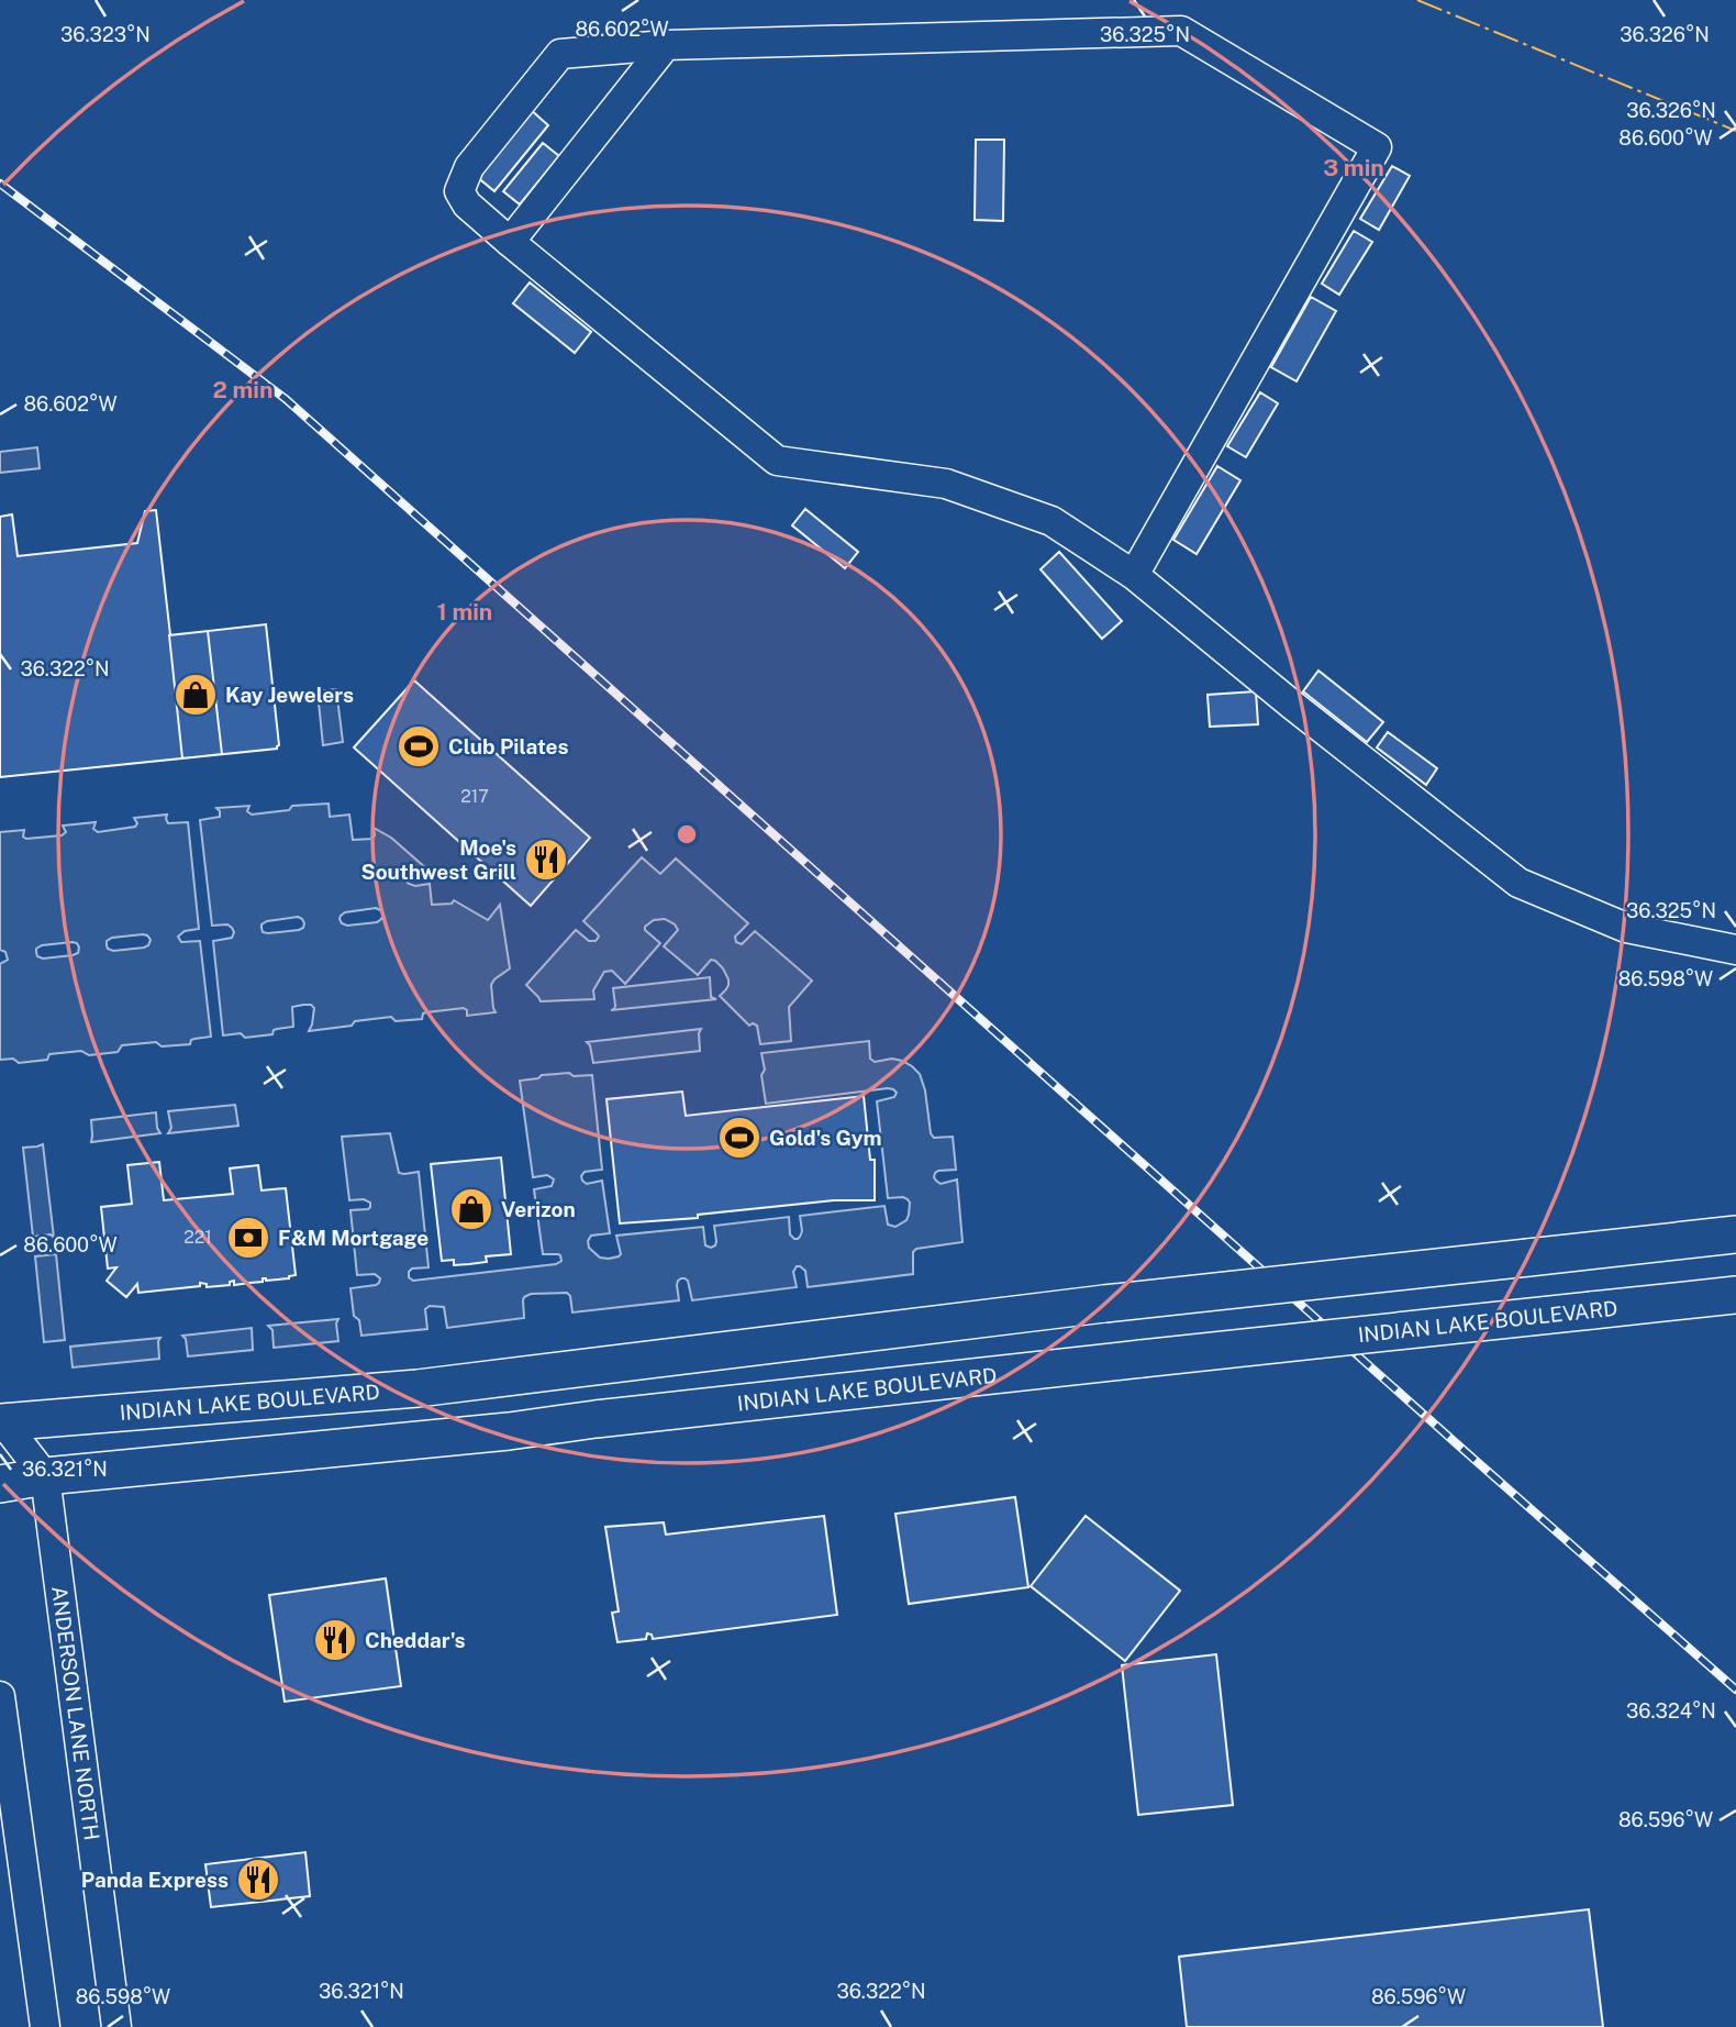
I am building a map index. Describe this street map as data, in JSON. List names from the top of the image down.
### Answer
{
  "streets": {
    "main road": ["INDIAN LAKE BOULEVARD"],
    "street": ["ANDERSON LANE NORTH"]
  },
  "crossings": [
    ["INDIAN LAKE BOULEVARD", "ANDERSON LANE NORTH"]
  ],
  "places": {
    "shop": ["Kay Jewelers", "Verizon"],
    "sports": ["Club Pilates", "Gold's Gym"],
    "restaurant": ["Moe's Southwest Grill", "Cheddar's", "Panda Express"],
    "bank": ["F&M Mortgage"]
  },
  "house_numbers": ["217", "221"],
  "coordinates": [
    "86.602°W",
    "36.326°N",
    "36.323°N",
    "36.325°N",
    "86.600°W",
    "36.322°N",
    "86.598°W",
    "36.321°N",
    "36.324°N",
    "86.596°W"
  ],
  "rings": ["3 min", "2 min", "1 min"]
}
